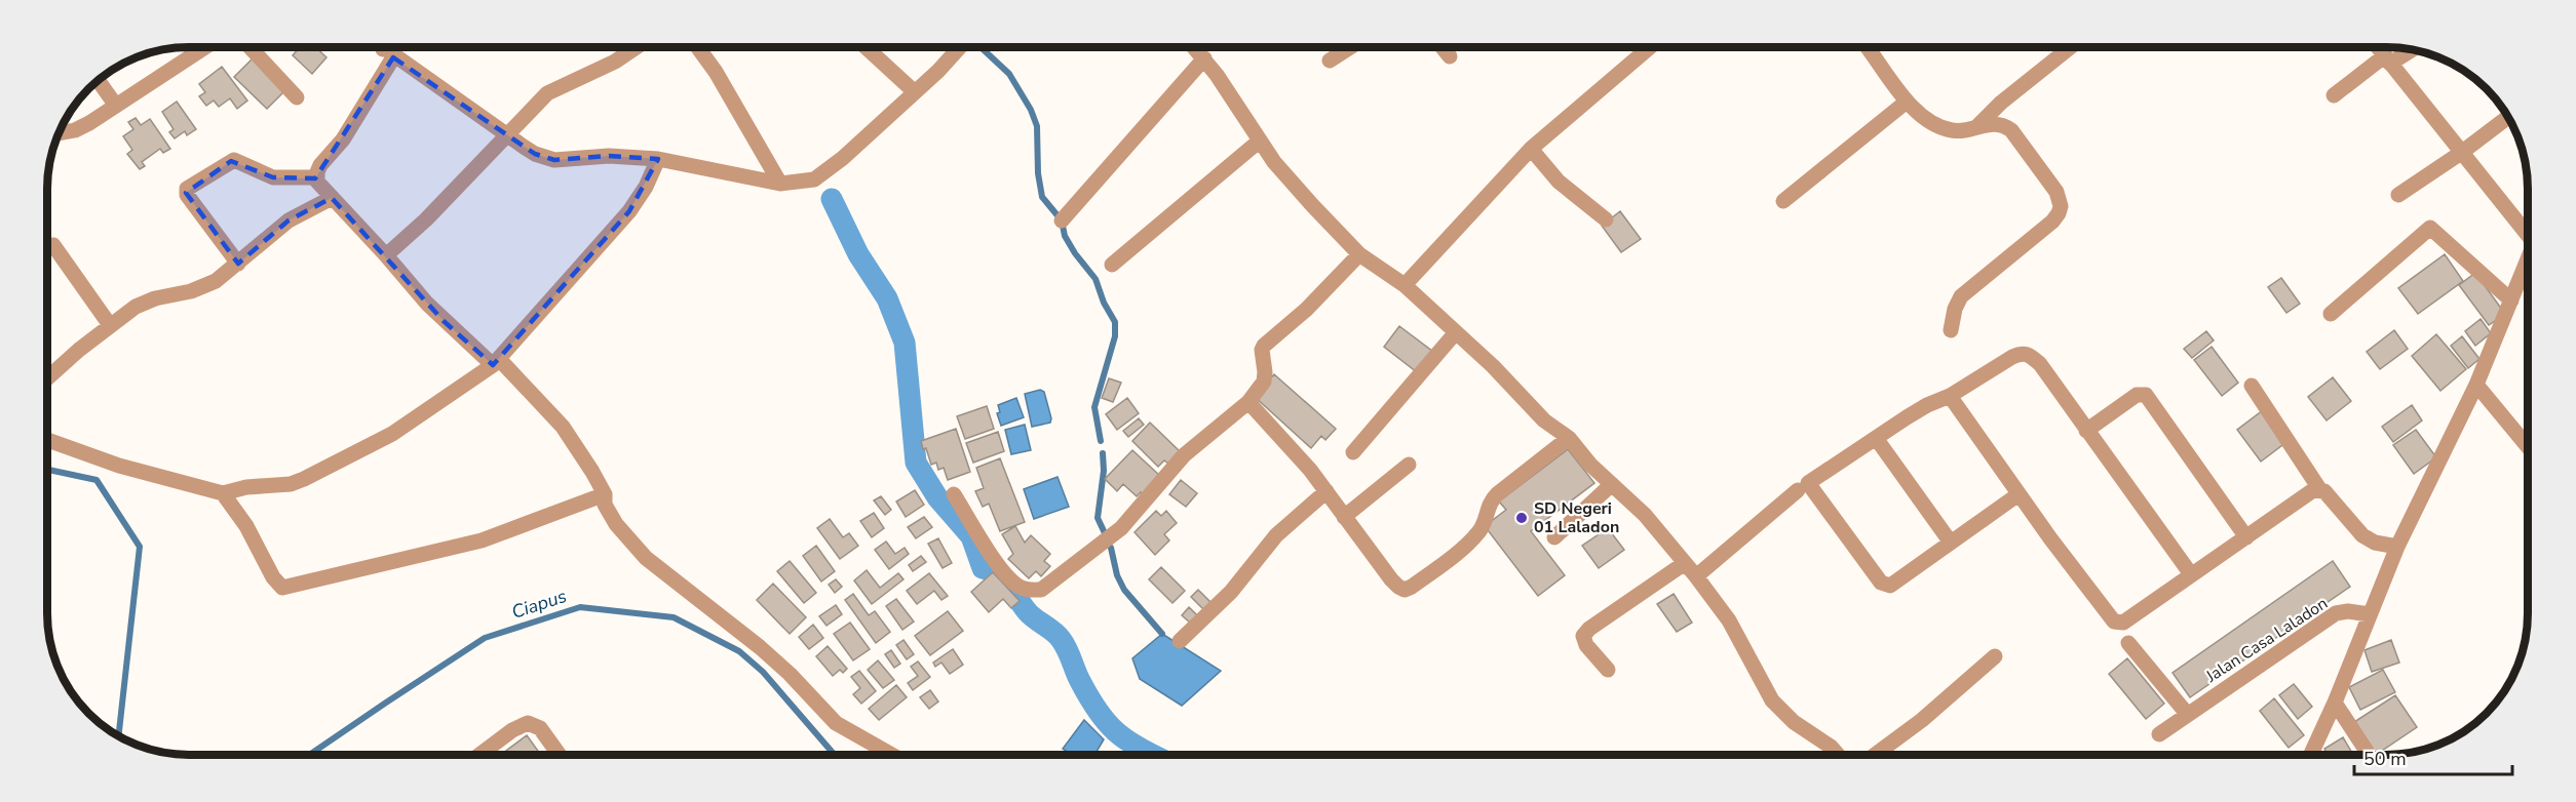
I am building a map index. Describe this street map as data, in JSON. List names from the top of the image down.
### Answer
{
  "streets": {
    "street": ["Jalan Casa Laladon"]
  },
  "water": ["Ciapus"],
  "places": ["SD Negeri 01 Laladon"],
  "scale_bar": "50 m"
}
